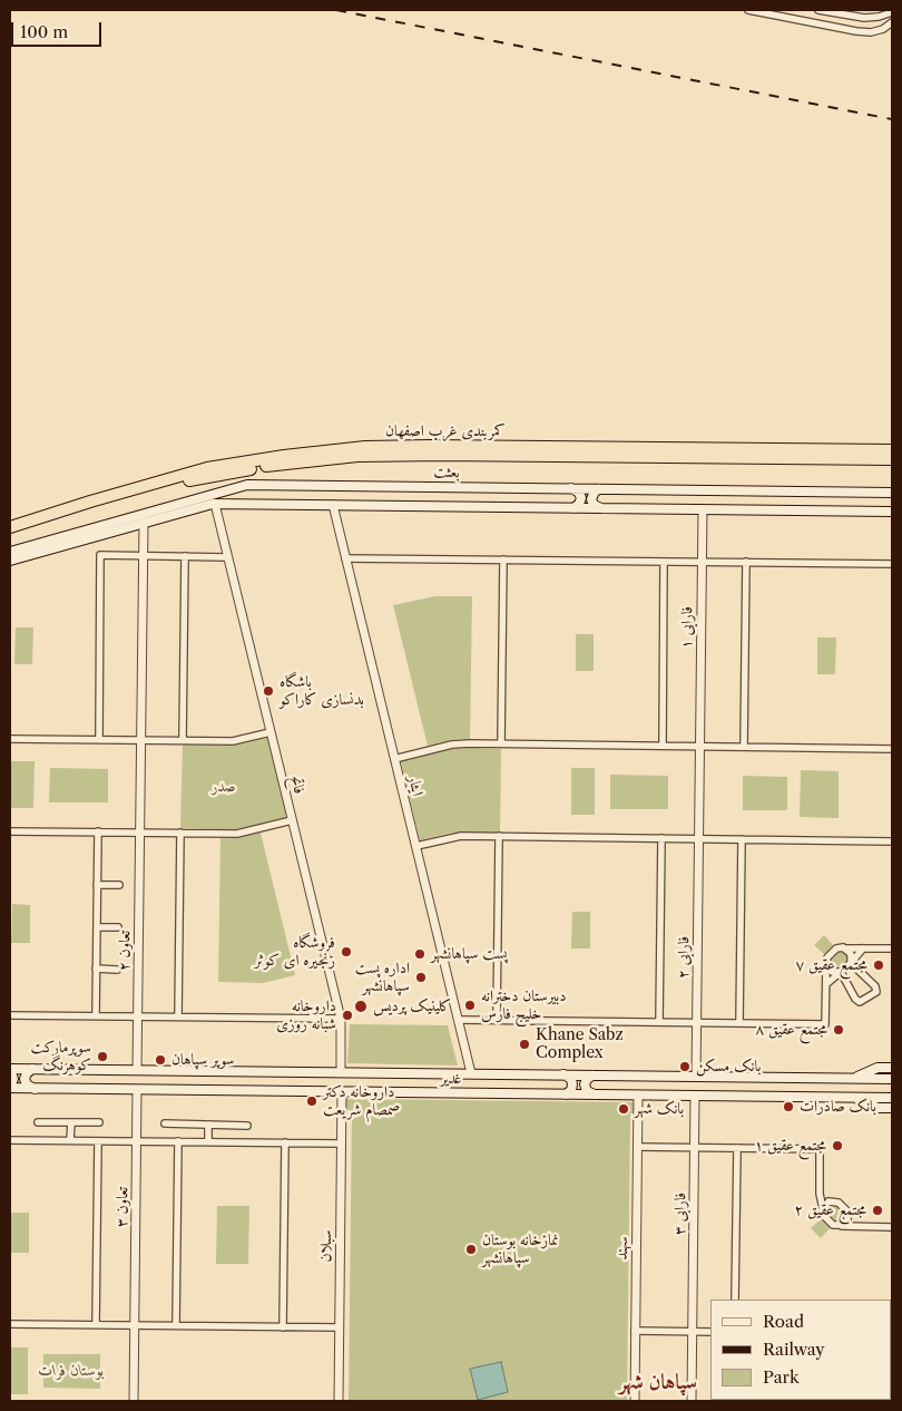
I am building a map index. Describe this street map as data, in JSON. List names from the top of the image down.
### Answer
{
  "streets": {
    "highway": ["کمربندی غرب اصفهان"],
    "main road": ["بعثت", "غدیر"],
    "street": [
      "فارابی ۱",
      "فاتح",
      "ایثار",
      "تعاون ۲",
      "فارابی ۲",
      "تعاون ۳",
      "فارابی ۳",
      "سبلان",
      "سهند"
    ]
  },
  "crossings": [
    ["فارابی ۱", "فارابی ۲"],
    ["فاتح", "غدیر"],
    ["ایثار", "غدیر"],
    ["تعاون ۲", "غدیر"],
    ["فارابی ۲", "غدیر"],
    ["غدیر", "تعاون ۳"],
    ["غدیر", "فارابی ۳"],
    ["غدیر", "سبلان"],
    ["غدیر", "سهند"]
  ],
  "districts": ["سپاهان شهر"],
  "parks": ["صدر", "بوستان فرات"],
  "places": [
    "باشگاه بدنسازی کاراکو",
    "فروشگاه زنجیره ای کوثر",
    "پست سپاهانشهر",
    "مجتمع عقیق ۷",
    "اداره پست سپاهانشهر",
    "دبیرستان دخترانه خلیج فارس",
    "کلینیک پردیس",
    "داروخانه شبانه روزی",
    "مجتمع عقیق ۸",
    "Khane Sabz Complex",
    "سوپرمارکت کوهرنگ",
    "سوپر سپاهان",
    "بانک مسکن",
    "داروخانه دکتر صمصام شریعت",
    "بانک صادرات",
    "بانک شهر",
    "مجتمع عقیق ۱",
    "مجتمع عقیق ۲",
    "نمازخانه بوستان سپاهانشهر"
  ],
  "legend": ["Road", "Railway", "Park"],
  "scale_bar": "100 m"
}
